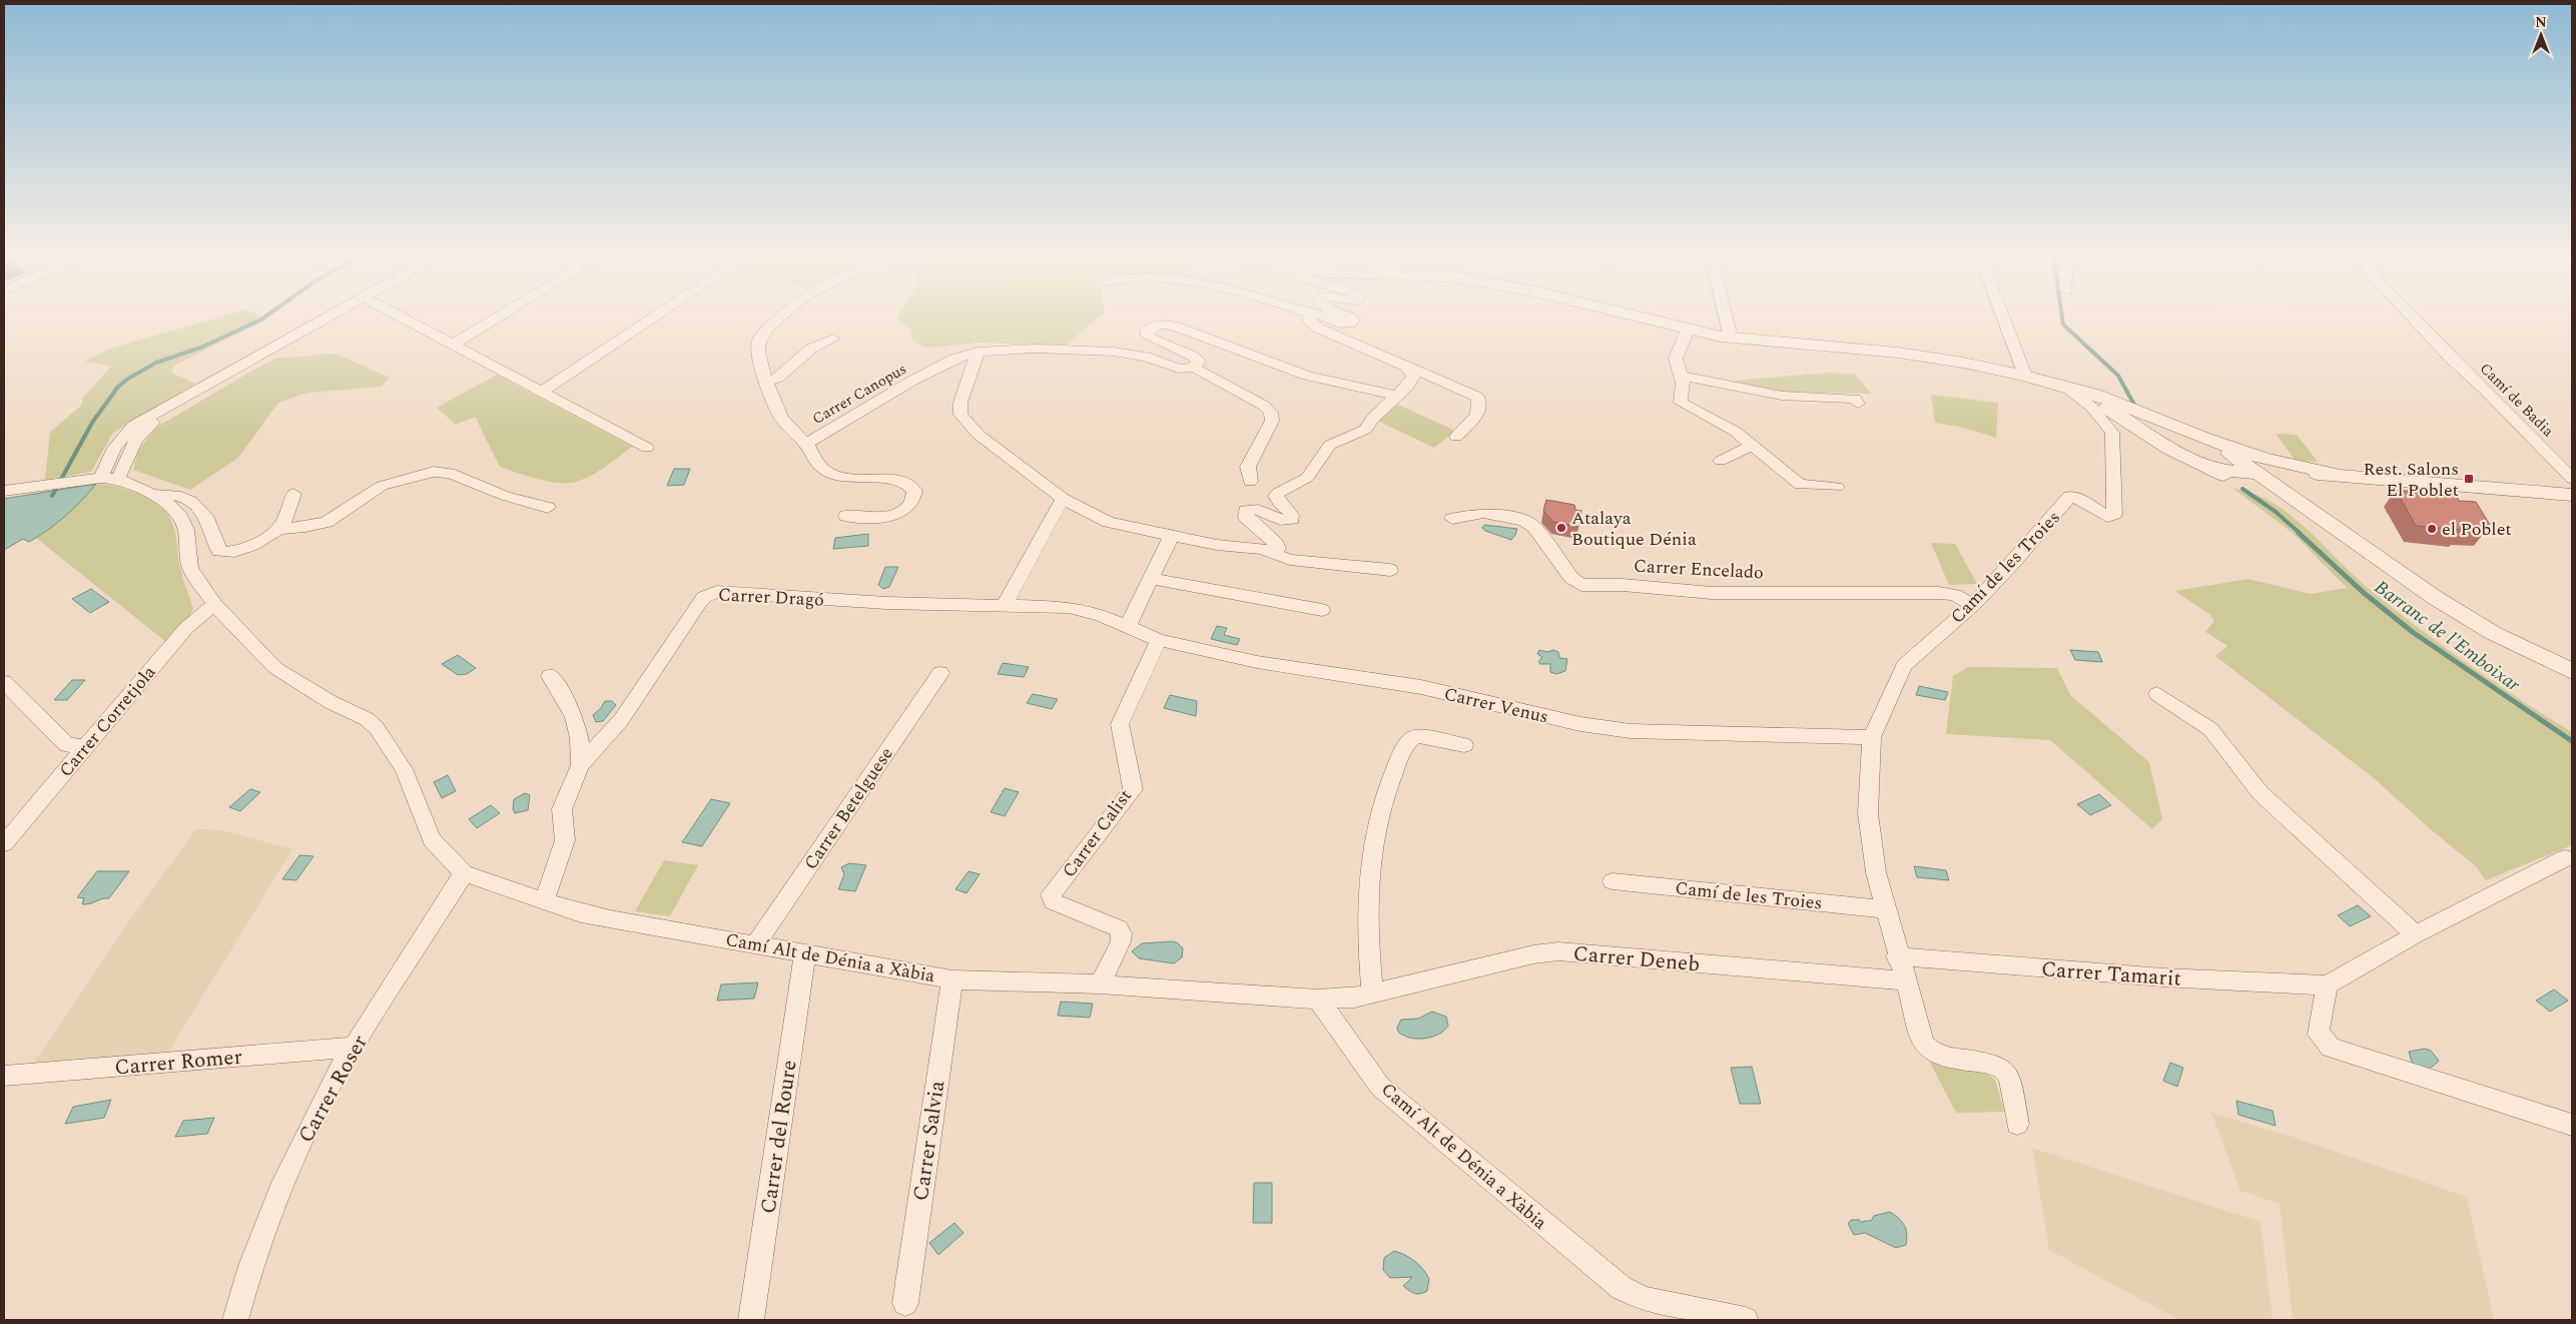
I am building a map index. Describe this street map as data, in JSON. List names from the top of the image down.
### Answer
{
  "streets": {
    "street": [
      "Carrer Canopus",
      "Camí de Badia",
      "Camí de les Troies",
      "Carrer Encelado",
      "Carrer Dragó",
      "Carrer Venus",
      "Carrer Corretjola",
      "Carrer Betelguese",
      "Carrer Calist",
      "Camí Alt de Dénia a Xàbia",
      "Carrer Deneb",
      "Carrer Tamarit",
      "Carrer Romer",
      "Carrer Roser",
      "Carrer del Roure",
      "Carrer Salvia"
    ]
  },
  "crossings": [
    ["Camí de les Troies", "Carrer Encelado"],
    ["Camí de les Troies", "Carrer Venus"],
    ["Camí de les Troies", "Carrer Deneb"],
    ["Camí de les Troies", "Carrer Tamarit"],
    ["Carrer Dragó", "Carrer Venus"],
    ["Carrer Dragó", "Camí Alt de Dénia a Xàbia"],
    ["Carrer Venus", "Carrer Calist"],
    ["Carrer Corretjola", "Camí Alt de Dénia a Xàbia"],
    ["Carrer Betelguese", "Camí Alt de Dénia a Xàbia"],
    ["Carrer Calist", "Camí Alt de Dénia a Xàbia"],
    ["Camí Alt de Dénia a Xàbia", "Carrer Deneb"],
    ["Camí Alt de Dénia a Xàbia", "Carrer Roser"],
    ["Camí Alt de Dénia a Xàbia", "Carrer del Roure"],
    ["Camí Alt de Dénia a Xàbia", "Carrer Salvia"],
    ["Carrer Romer", "Carrer Roser"]
  ],
  "water": ["Barranc de l'Emboixar"],
  "places": {
    "transit": ["Rest. Salons El Poblet"],
    "other": ["Atalaya Boutique Dénia", "el Poblet"]
  },
  "north": "top"
}
